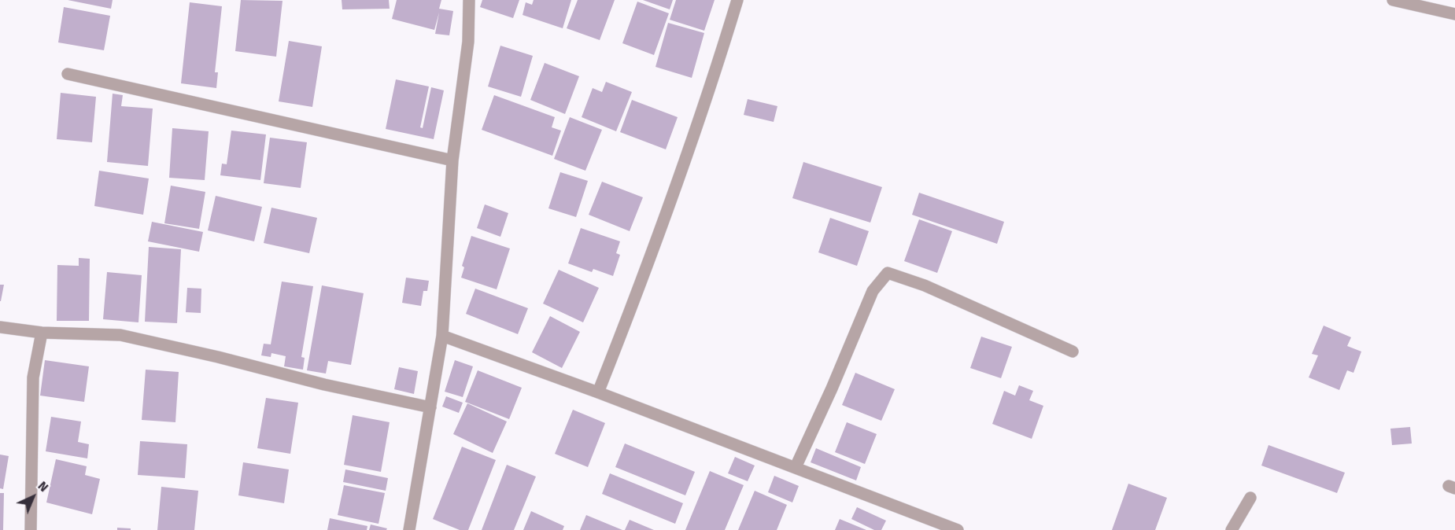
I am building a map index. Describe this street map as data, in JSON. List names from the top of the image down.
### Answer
{
  "north": "top right"
}
